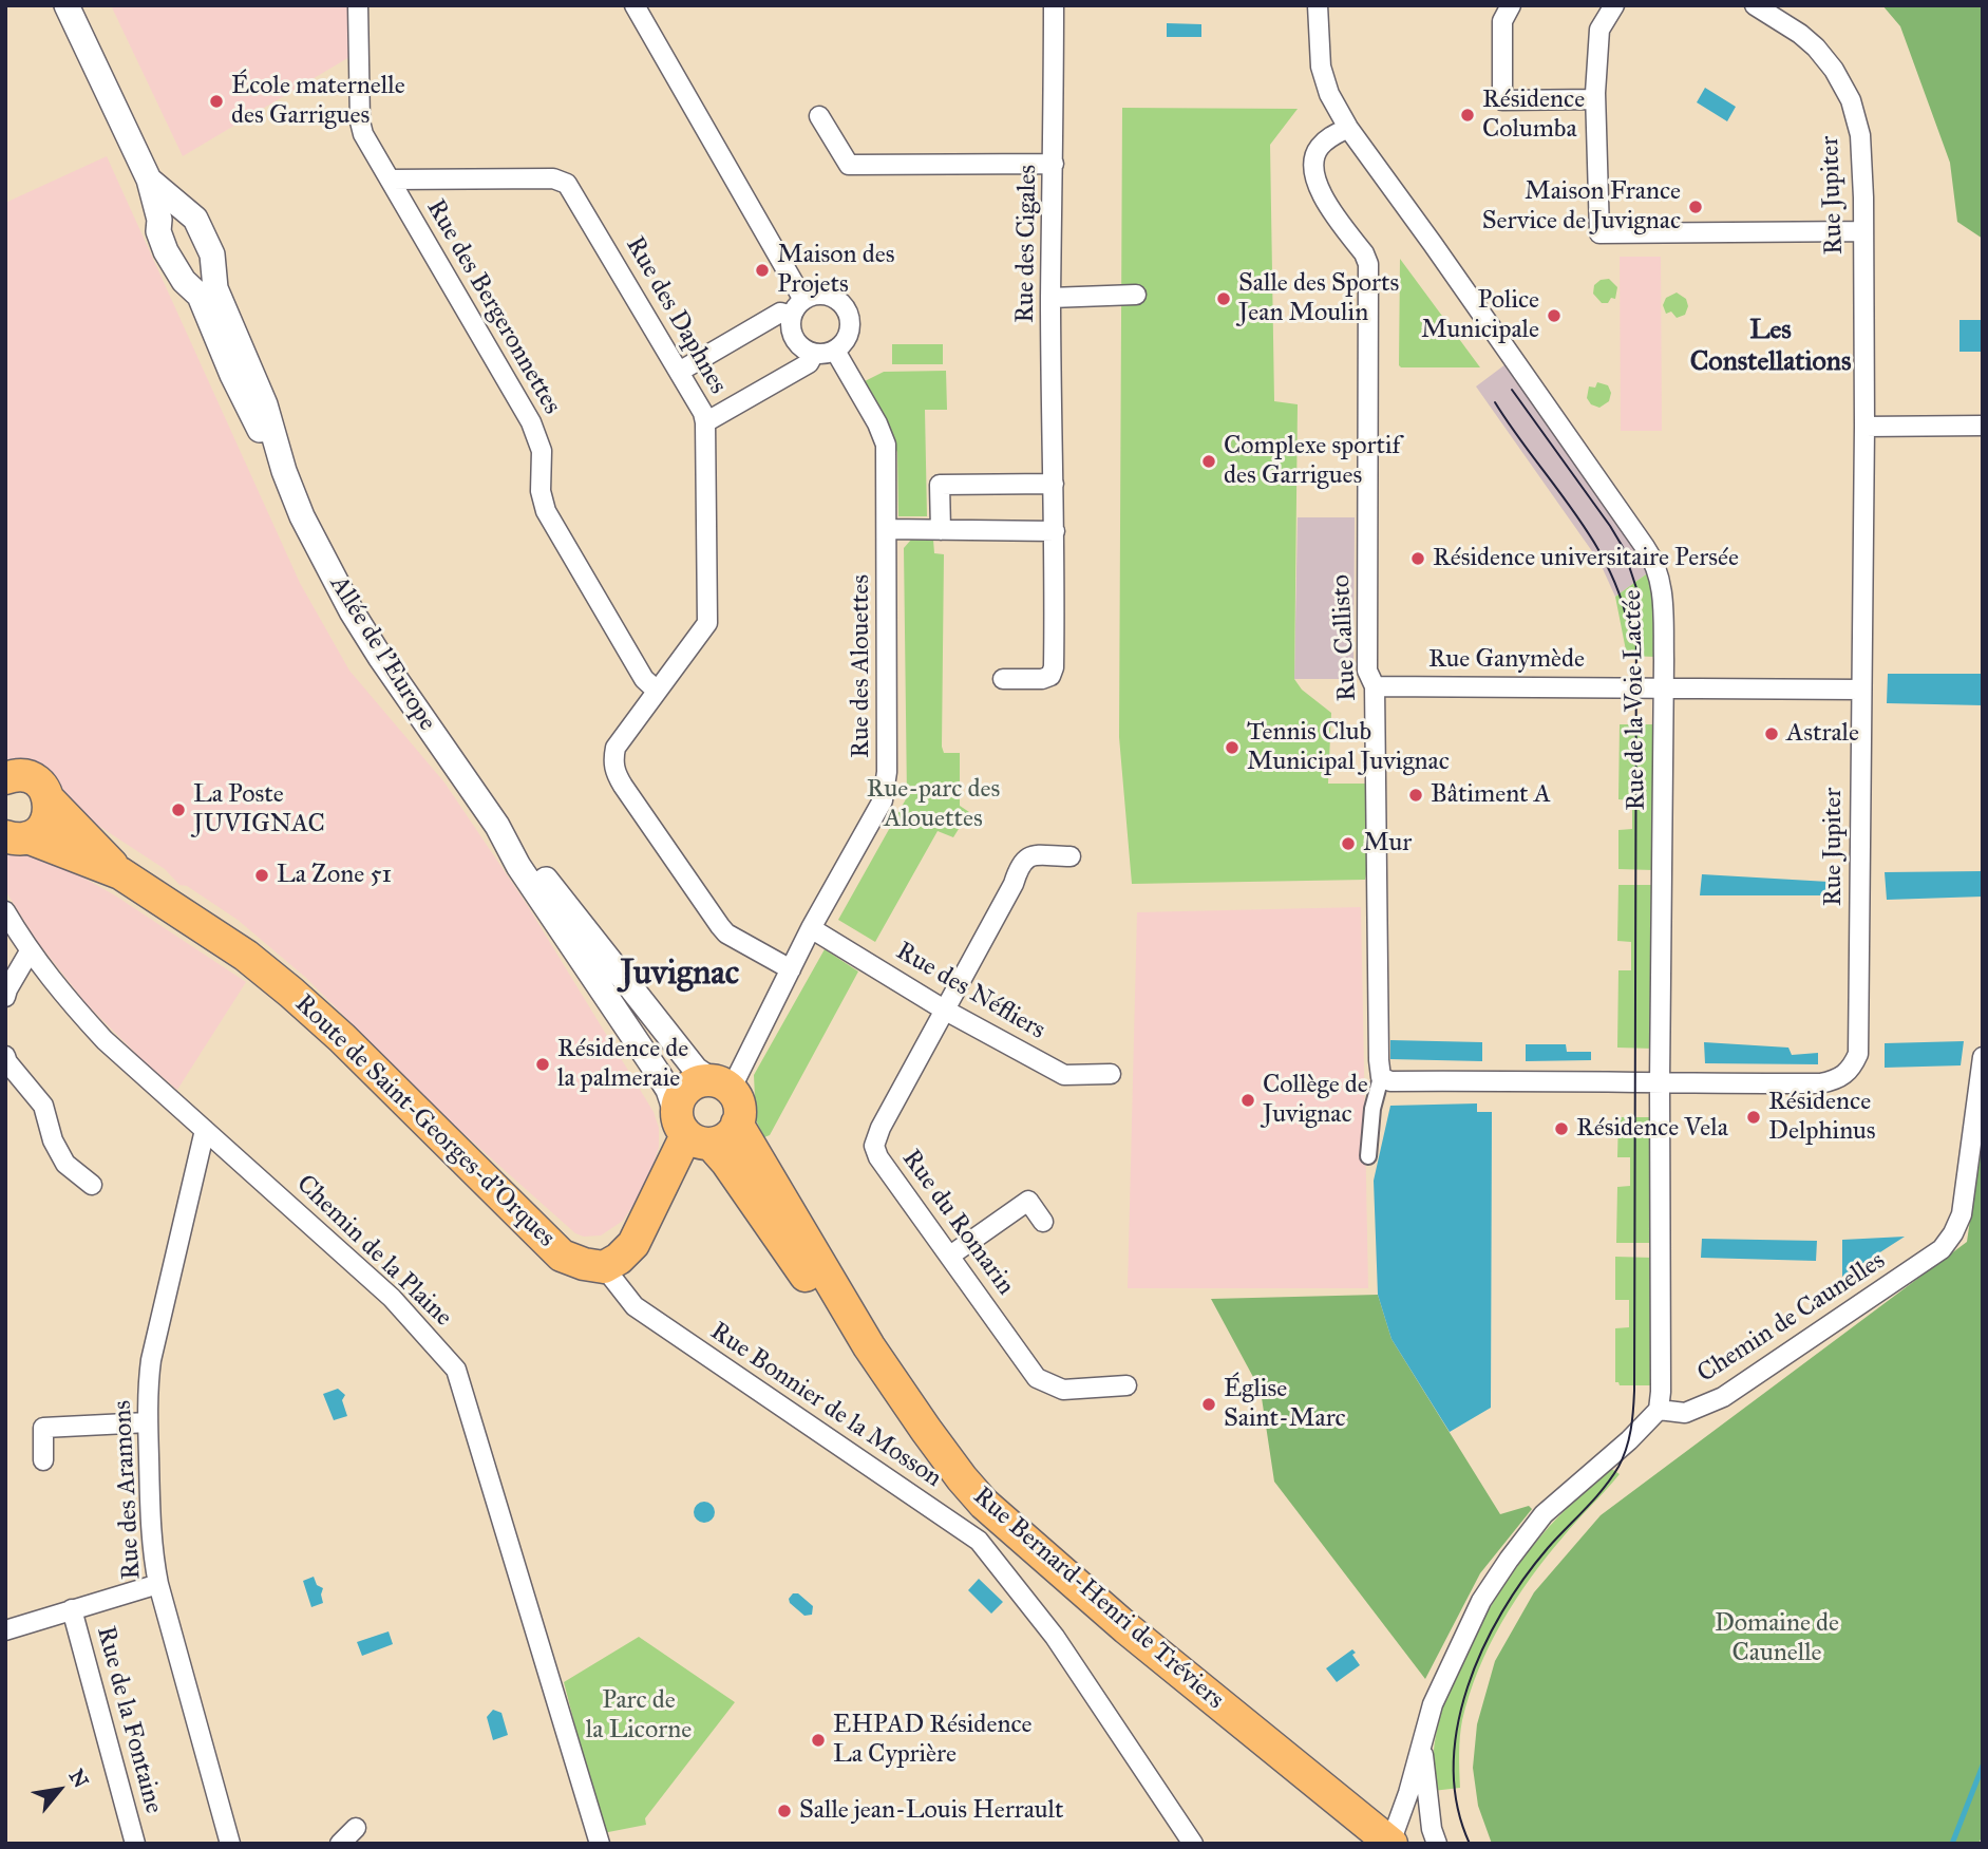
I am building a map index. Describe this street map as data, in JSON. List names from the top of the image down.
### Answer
{
  "streets": {
    "main road": ["Route de Saint-Georges-d'Orques", "Rue Bernard-Henri de Tréviers"],
    "street": [
      "Rue Jupiter",
      "Rue des Cigales",
      "Rue des Bergeronnettes",
      "Rue des Daphnes",
      "Rue Callisto",
      "Allée de l'Europe",
      "Rue Ganymède",
      "Rue des Alouettes",
      "Rue de la Voie Lactée",
      "Rue des Néfliers",
      "Rue du Romarin",
      "Chemin de la Plaine",
      "Chemin de Caunelles",
      "Rue Bonnier de la Mosson",
      "Rue des Aramons",
      "Rue de la Fontaine"
    ]
  },
  "crossings": [
    ["Rue Jupiter", "Rue Ganymède"],
    ["Rue Jupiter", "Rue de la Voie Lactée"],
    ["Rue des Bergeronnettes", "Rue des Daphnes"],
    ["Rue Callisto", "Rue Ganymède"],
    ["Rue Callisto", "Rue de la Voie Lactée"],
    ["Allée de l'Europe", "Rue des Alouettes"],
    ["Allée de l'Europe", "Rue Bernard-Henri de Tréviers"],
    ["Rue Ganymède", "Rue de la Voie Lactée"],
    ["Rue des Alouettes", "Rue des Néfliers"],
    ["Rue des Alouettes", "Rue Bernard-Henri de Tréviers"],
    ["Rue de la Voie Lactée", "Chemin de Caunelles"],
    ["Rue des Néfliers", "Rue du Romarin"],
    ["Route de Saint-Georges-d'Orques", "Rue Bonnier de la Mosson"],
    ["Chemin de la Plaine", "Rue des Aramons"],
    ["Rue des Aramons", "Rue de la Fontaine"]
  ],
  "districts": ["Les Constellations", "Juvignac"],
  "parks": ["Rue-parc des Alouettes", "Domaine de Caunelle", "Parc de la Licorne"],
  "places": [
    "École maternelle des Garrigues",
    "Résidence Columba",
    "Maison France Service de Juvignac",
    "Maison des Projets",
    "Salle des Sports Jean Moulin",
    "Police Municipale",
    "Complexe sportif des Garrigues",
    "Résidence universitaire Persée",
    "Astrale",
    "Tennis Club Municipal Juvignac",
    "Bâtiment A",
    "La Poste JUVIGNAC",
    "Mur",
    "La Zone 51",
    "Résidence de la palmeraie",
    "Collège de Juvignac",
    "Résidence Delphinus",
    "Résidence Vela",
    "Église Saint-Marc",
    "EHPAD Résidence La Cyprière",
    "Salle jean-Louis Herrault"
  ],
  "north": "top right"
}
